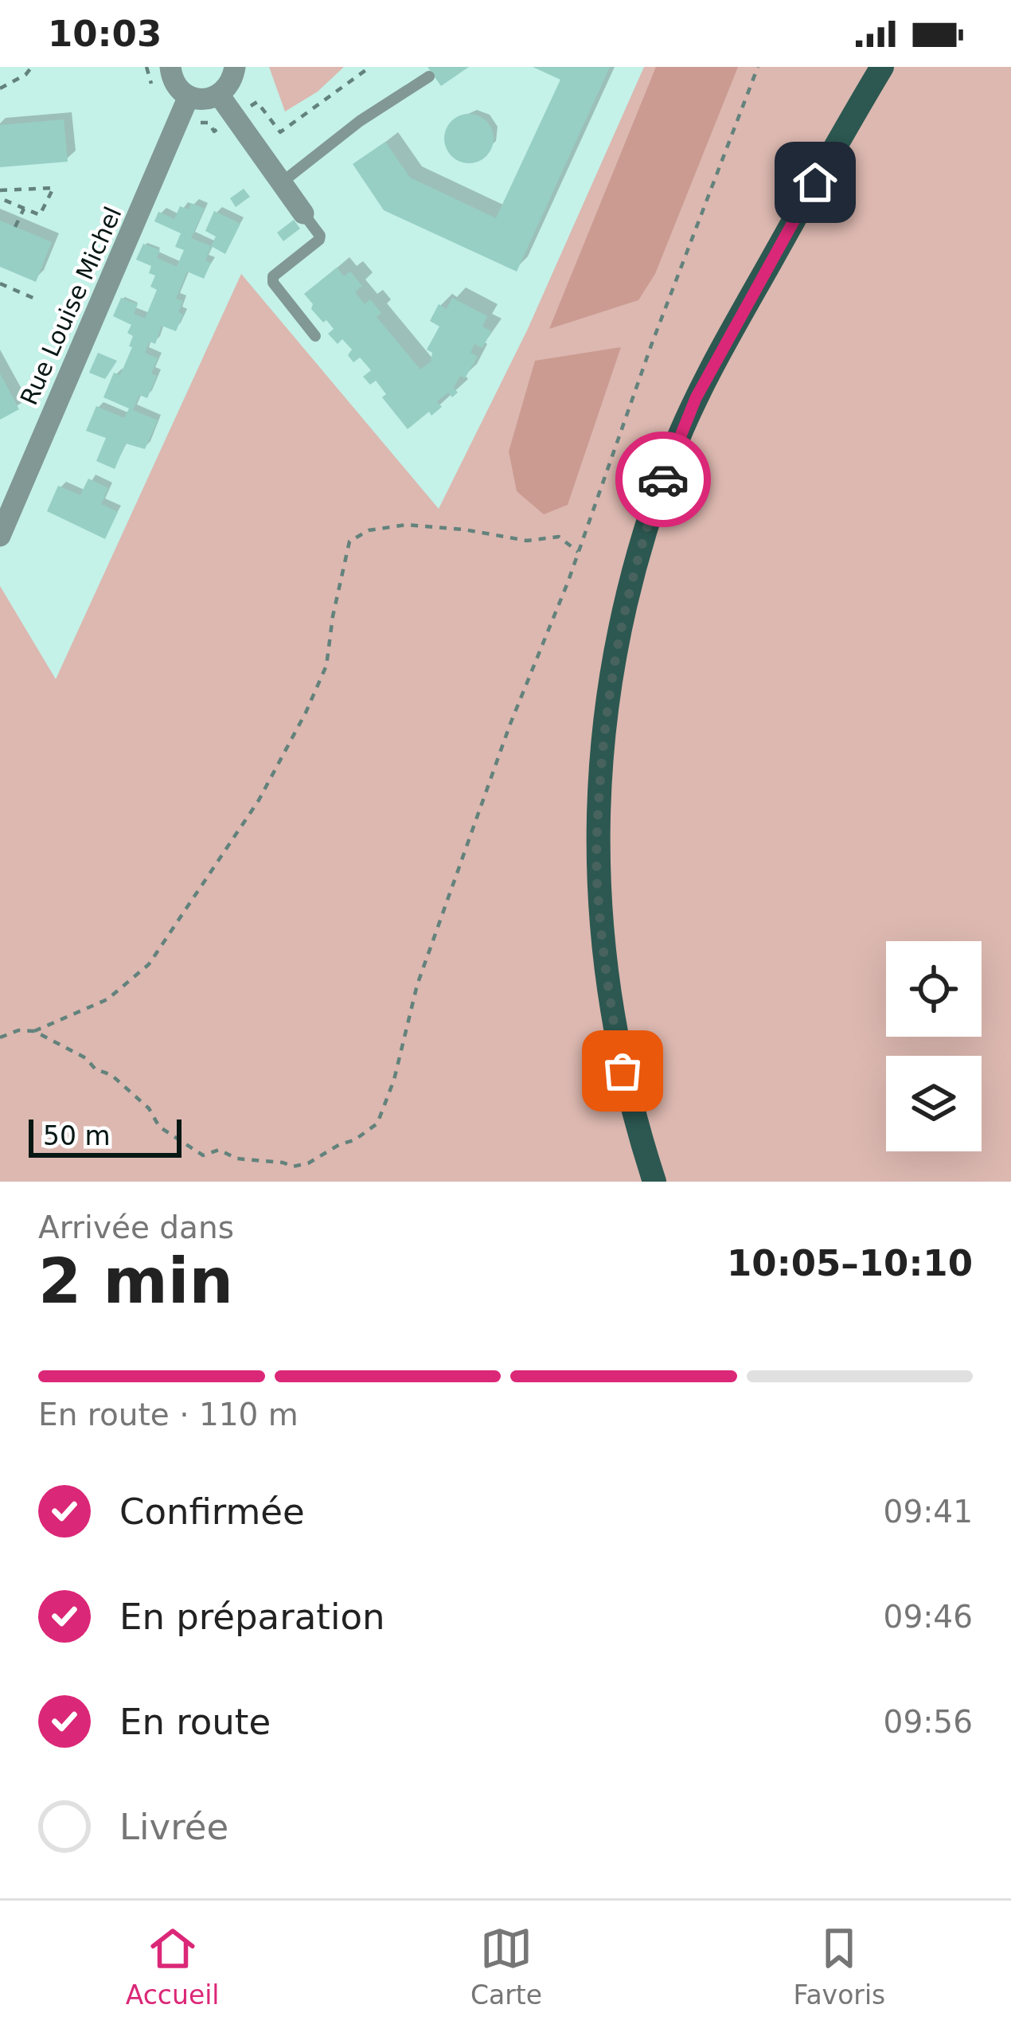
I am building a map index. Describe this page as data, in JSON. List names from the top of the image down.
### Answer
{
  "streets": {
    "street": ["Rue Louise Michel"]
  },
  "scale_bar": "50 m",
  "page": {
    "status": "10:03",
    "scale": "50 m",
    "heading": ["2 min", "Arrivée dans", "10:05–10:10"],
    "bar": "En route · 110 m",
    "list": [
      ["Confirmée", "09:41"],
      ["En préparation", "09:46"],
      ["En route", "09:56"],
      "Livrée"
    ],
    "tabs": ["Accueil", "Carte", "Favoris"]
  }
}
